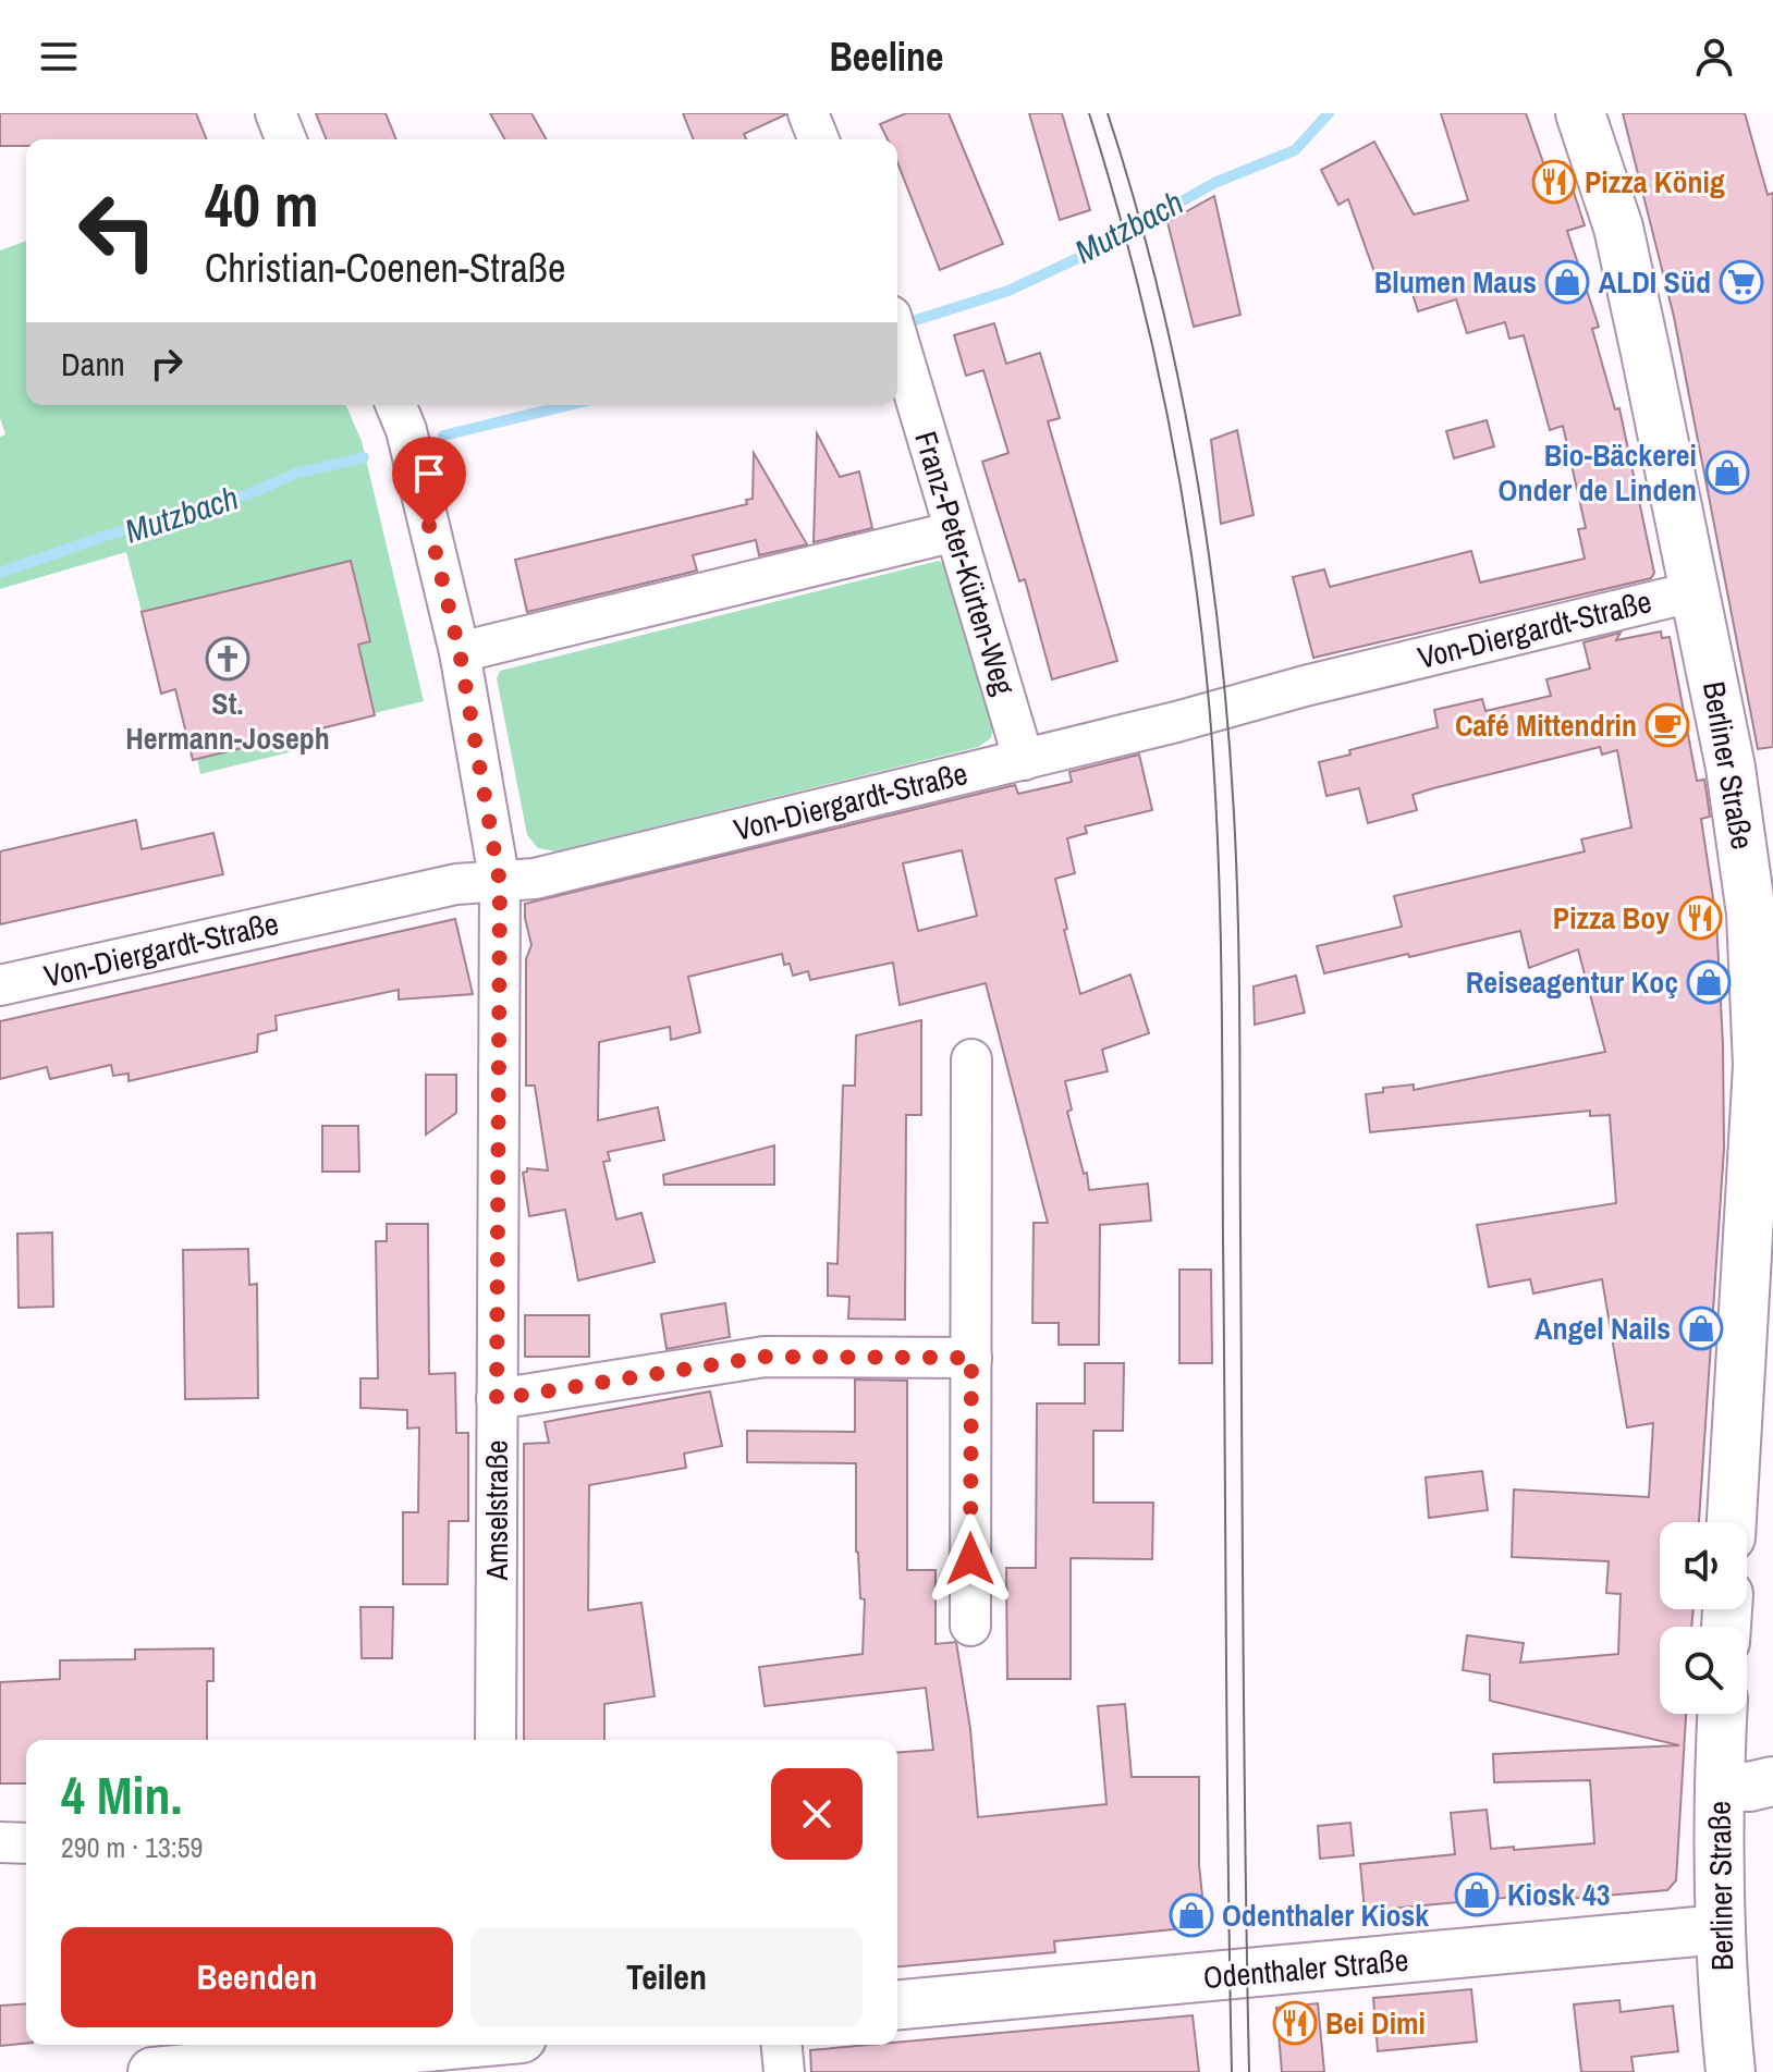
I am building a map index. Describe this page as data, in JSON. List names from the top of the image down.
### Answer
{
  "streets": {
    "main road": ["Berliner Straße", "Odenthaler Straße"],
    "street": ["Franz-Peter-Kürten-Weg", "Von-Diergardt-Straße", "Amselstraße"]
  },
  "crossings": [
    ["Franz-Peter-Kürten-Weg", "Von-Diergardt-Straße"],
    ["Von-Diergardt-Straße", "Berliner Straße"],
    ["Von-Diergardt-Straße", "Amselstraße"],
    ["Berliner Straße", "Odenthaler Straße"]
  ],
  "water": ["Mutzbach"],
  "places": {
    "restaurant": ["Pizza König", "Pizza Boy", "Bei Dimi"],
    "shop": [
      "Blumen Maus",
      "Bio-Bäckerei Onder de Linden",
      "Reiseagentur Koç",
      "Angel Nails",
      "Kiosk 43",
      "Odenthaler Kiosk"
    ],
    "supermarket": ["ALDI Süd"],
    "church": ["St. Hermann-Joseph"],
    "cafe": ["Café Mittendrin"]
  },
  "page": {
    "header": "Beeline",
    "turn": ["40 m", "Christian-Coenen-Straße"],
    "then": "Dann",
    "heading": ["4 Min.", "290 m · 13:59"],
    "buttons": ["Beenden", "Teilen"]
  }
}
